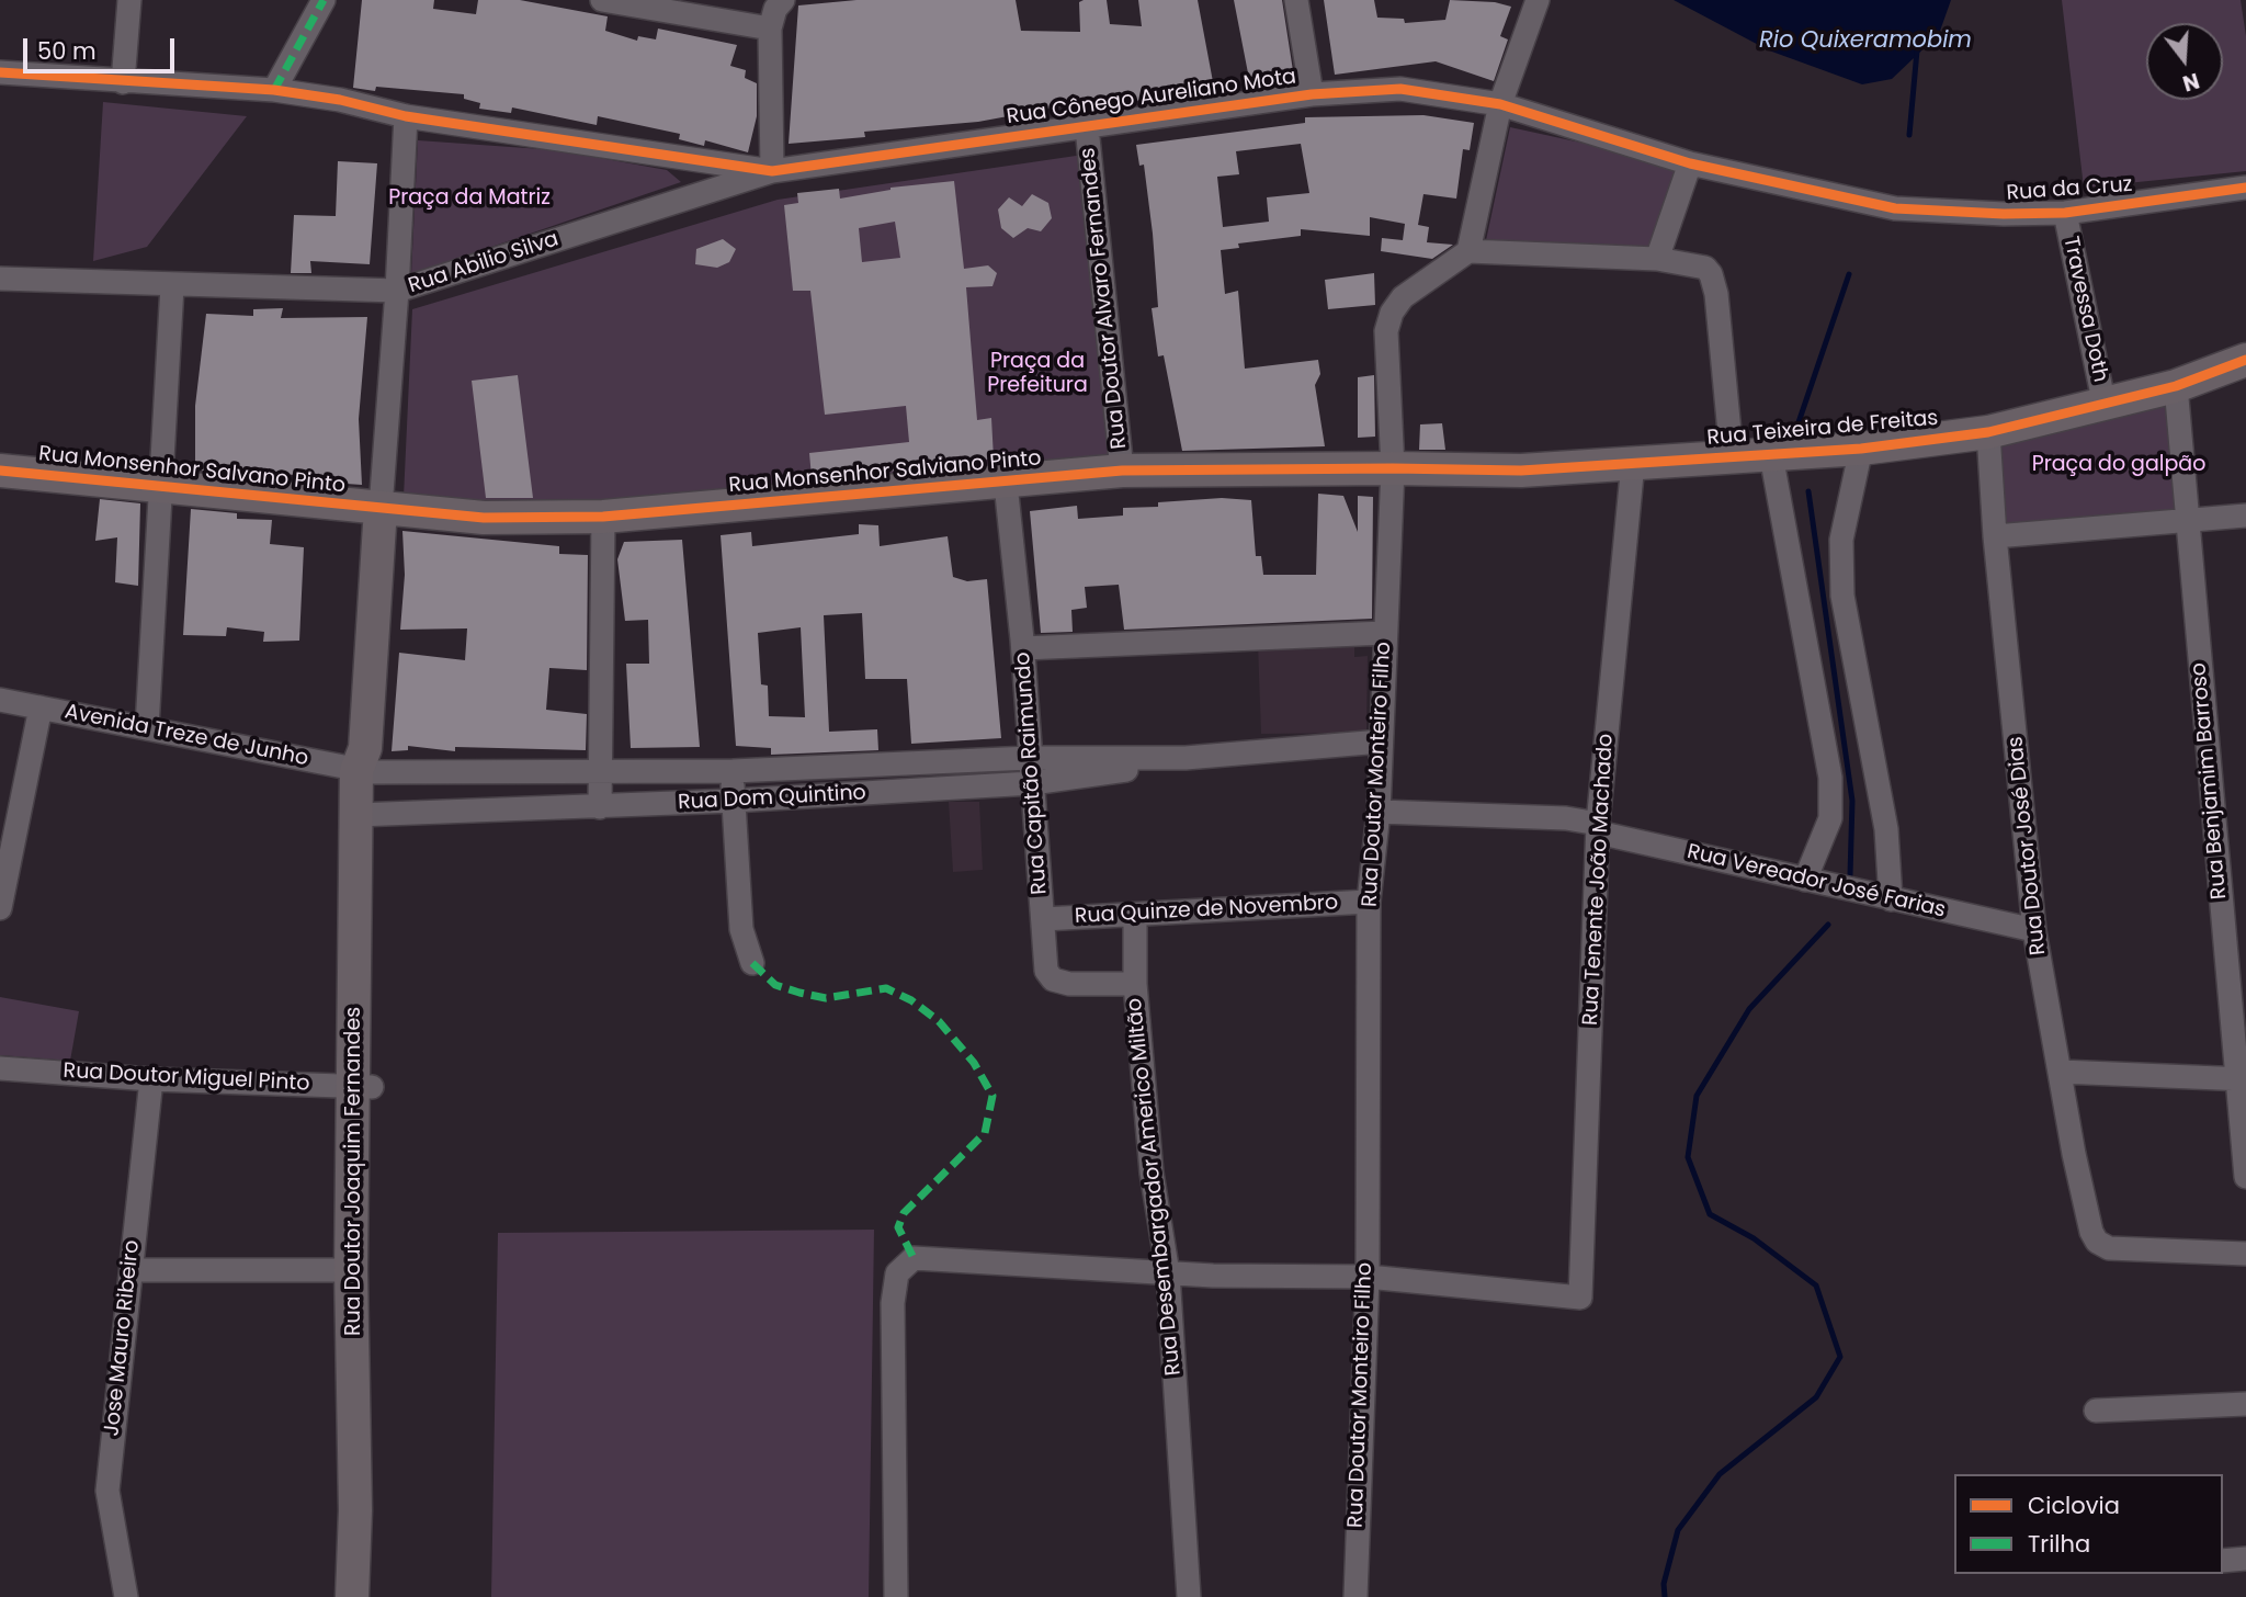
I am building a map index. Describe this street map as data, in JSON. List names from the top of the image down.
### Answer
{
  "streets": {
    "street": [
      "Rua Cônego Aureliano Mota",
      "Rua da Cruz",
      "Rua Abilio Silva",
      "Rua Doutor Alvaro Fernandes",
      "Travessa Doth",
      "Rua Teixeira de Freitas",
      "Rua Monsenhor Salvano Pinto",
      "Rua Monsenhor Salviano Pinto",
      "Avenida Treze de Junho",
      "Rua Capitão Raimundo",
      "Rua Doutor Monteiro Filho",
      "Rua Benjamim Barroso",
      "Rua Dom Quintino",
      "Rua Doutor José Dias",
      "Rua Tenente João Machado",
      "Rua Vereador José Farias",
      "Rua Quinze de Novembro",
      "Rua Doutor Miguel Pinto",
      "Rua Doutor Joaquim Fernandes",
      "Rua Desembargador Americo Miltão",
      "Jose Mauro Ribeiro"
    ]
  },
  "crossings": [
    ["Rua Cônego Aureliano Mota", "Rua da Cruz"],
    ["Rua Cônego Aureliano Mota", "Rua Abilio Silva"],
    ["Rua Cônego Aureliano Mota", "Rua Doutor Alvaro Fernandes"],
    ["Rua da Cruz", "Travessa Doth"],
    ["Rua Doutor Alvaro Fernandes", "Rua Monsenhor Salviano Pinto"],
    ["Travessa Doth", "Rua Teixeira de Freitas"],
    ["Rua Teixeira de Freitas", "Rua Monsenhor Salviano Pinto"],
    ["Rua Teixeira de Freitas", "Rua Doutor Monteiro Filho"],
    ["Rua Teixeira de Freitas", "Rua Benjamim Barroso"],
    ["Rua Teixeira de Freitas", "Rua Doutor José Dias"],
    ["Rua Teixeira de Freitas", "Rua Tenente João Machado"],
    ["Rua Monsenhor Salvano Pinto", "Rua Monsenhor Salviano Pinto"],
    ["Rua Monsenhor Salvano Pinto", "Rua Doutor Joaquim Fernandes"],
    ["Rua Monsenhor Salviano Pinto", "Rua Capitão Raimundo"],
    ["Rua Monsenhor Salviano Pinto", "Rua Doutor Monteiro Filho"],
    ["Rua Monsenhor Salviano Pinto", "Rua Doutor Joaquim Fernandes"],
    ["Avenida Treze de Junho", "Rua Dom Quintino"],
    ["Avenida Treze de Junho", "Rua Doutor Joaquim Fernandes"],
    ["Rua Capitão Raimundo", "Rua Dom Quintino"],
    ["Rua Capitão Raimundo", "Rua Quinze de Novembro"],
    ["Rua Capitão Raimundo", "Rua Desembargador Americo Miltão"],
    ["Rua Doutor Monteiro Filho", "Rua Dom Quintino"],
    ["Rua Doutor Monteiro Filho", "Rua Tenente João Machado"],
    ["Rua Doutor Monteiro Filho", "Rua Vereador José Farias"],
    ["Rua Doutor Monteiro Filho", "Rua Quinze de Novembro"],
    ["Rua Dom Quintino", "Rua Doutor Joaquim Fernandes"],
    ["Rua Doutor José Dias", "Rua Vereador José Farias"],
    ["Rua Tenente João Machado", "Rua Vereador José Farias"],
    ["Rua Quinze de Novembro", "Rua Desembargador Americo Miltão"],
    ["Rua Doutor Miguel Pinto", "Rua Doutor Joaquim Fernandes"],
    ["Rua Doutor Miguel Pinto", "Jose Mauro Ribeiro"]
  ],
  "water": ["Rio Quixeramobim"],
  "parks": ["Praça da Matriz", "Praça da Prefeitura", "Praça do galpão"],
  "legend": ["Ciclovia", "Trilha"],
  "scale_bar": "50 m",
  "north": "bottom"
}
